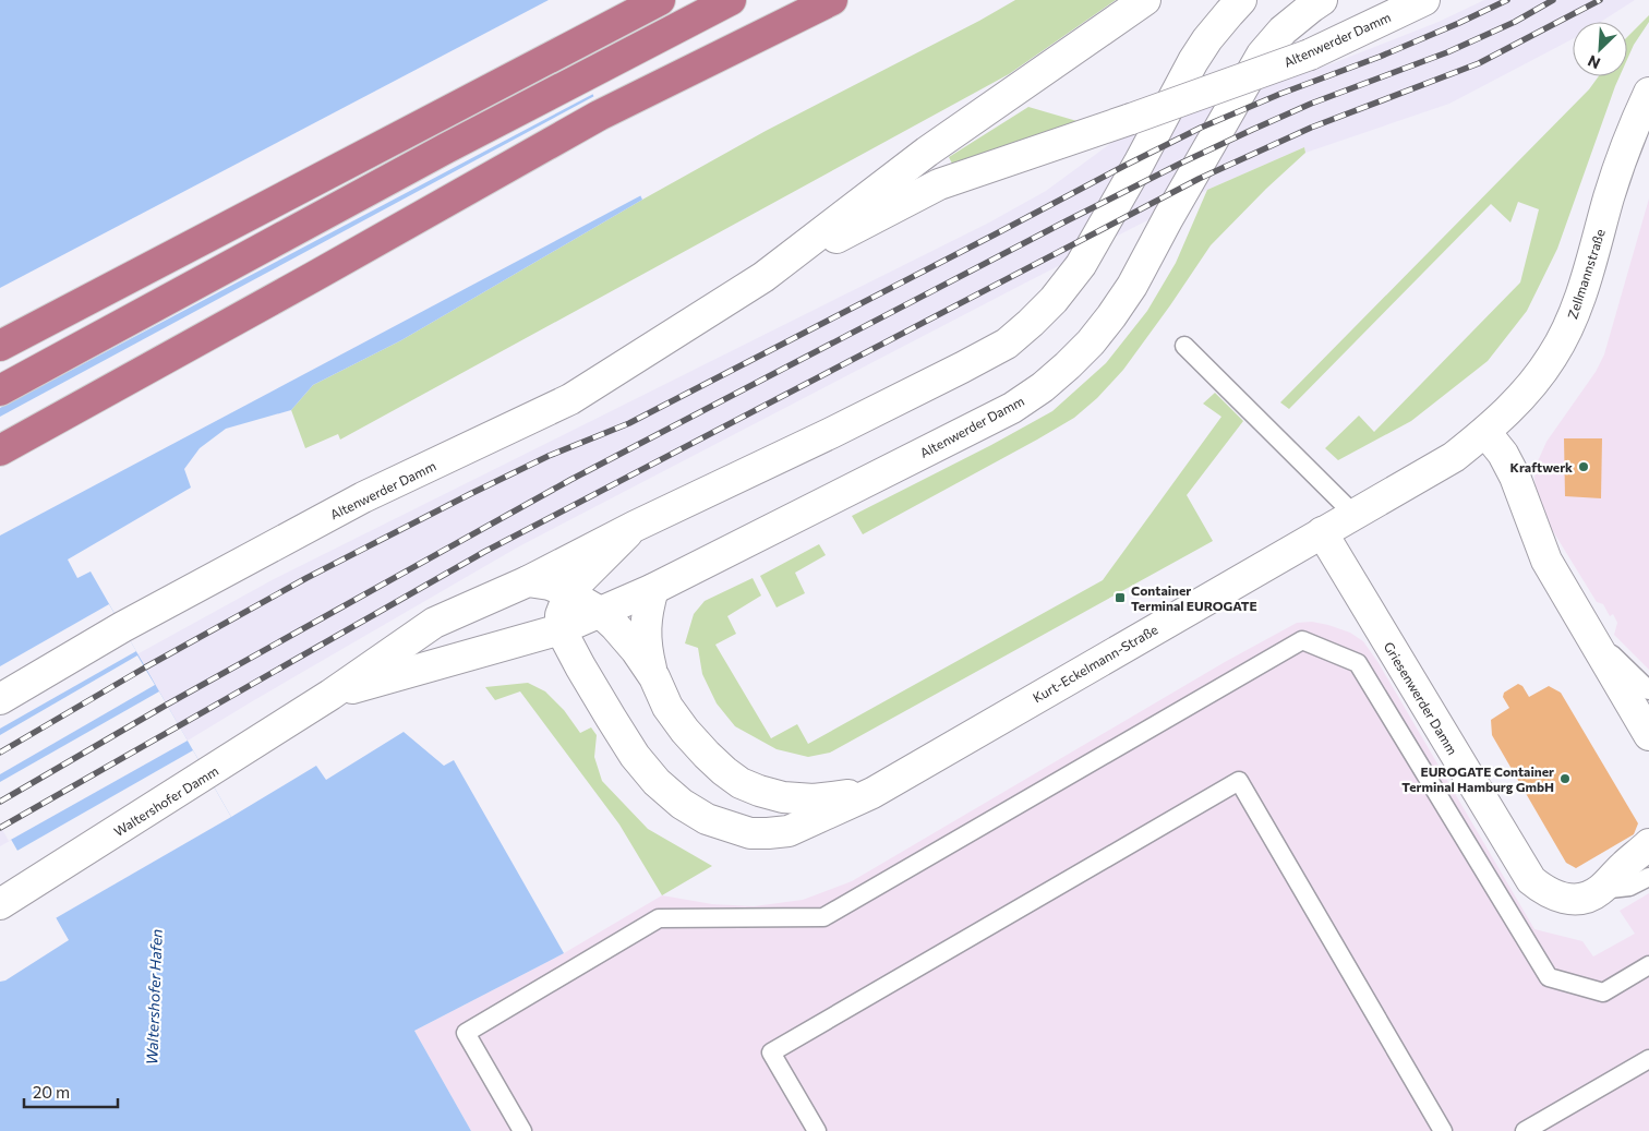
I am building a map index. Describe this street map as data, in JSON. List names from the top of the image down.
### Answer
{
  "streets": {
    "street": [
      "Altenwerder Damm",
      "Zellmannstraße",
      "Kurt-Eckelmann-Straße",
      "Griesenwerder Damm",
      "Waltershofer Damm"
    ]
  },
  "crossings": [
    ["Altenwerder Damm", "Kurt-Eckelmann-Straße"],
    ["Altenwerder Damm", "Waltershofer Damm"],
    ["Zellmannstraße", "Kurt-Eckelmann-Straße"],
    ["Kurt-Eckelmann-Straße", "Griesenwerder Damm"],
    ["Kurt-Eckelmann-Straße", "Waltershofer Damm"]
  ],
  "water": ["Waltershofer Hafen"],
  "places": {
    "other": ["Kraftwerk", "EUROGATE Container Terminal Hamburg GmbH"],
    "transit": ["Container Terminal EUROGATE"]
  },
  "scale_bar": "20 m",
  "north": "bottom left"
}
